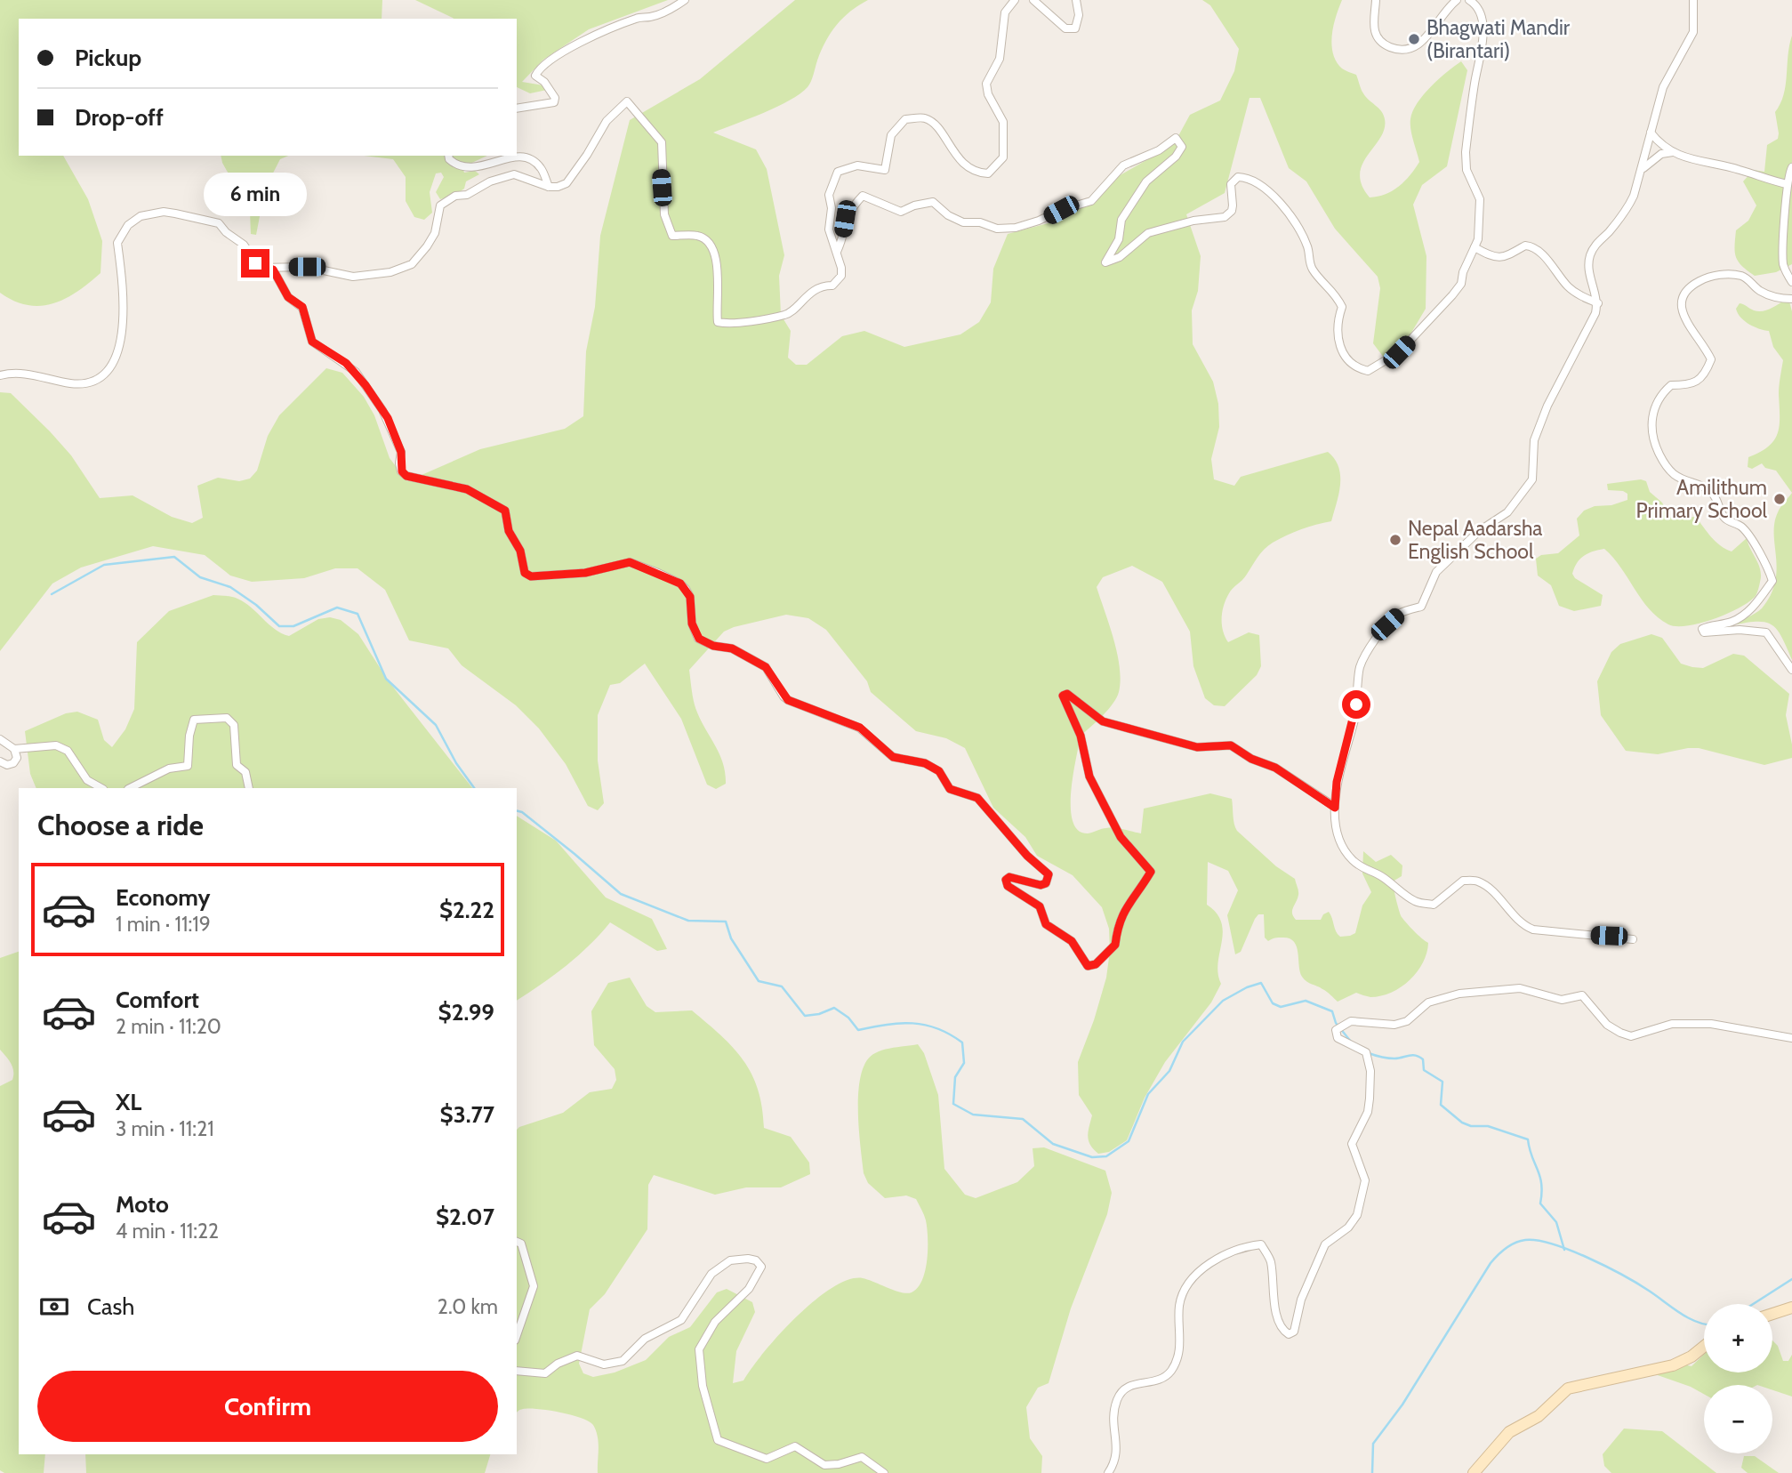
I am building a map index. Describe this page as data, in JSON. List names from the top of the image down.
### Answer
{
  "places": ["Bhagwati Mandir (Birantari)", "Amilithum Primary School", "Nepal Aadarsha English School"],
  "page": {
    "banner": ["Pickup", "Drop-off"],
    "bubble": "6 min",
    "heading": "Choose a ride",
    "list": [
      {
        "name": "Economy",
        "note": "1 min · 11:19",
        "value": "$2.22"
      },
      {
        "name": "Comfort",
        "note": "2 min · 11:20",
        "value": "$2.99"
      },
      {
        "name": "XL",
        "note": "3 min · 11:21",
        "value": "$3.77"
      },
      {
        "name": "Moto",
        "note": "4 min · 11:22",
        "value": "$2.07"
      }
    ],
    "pay": ["Cash", "2.0 km"],
    "map_buttons": ["+", "−"],
    "buttons": "Confirm"
  }
}
